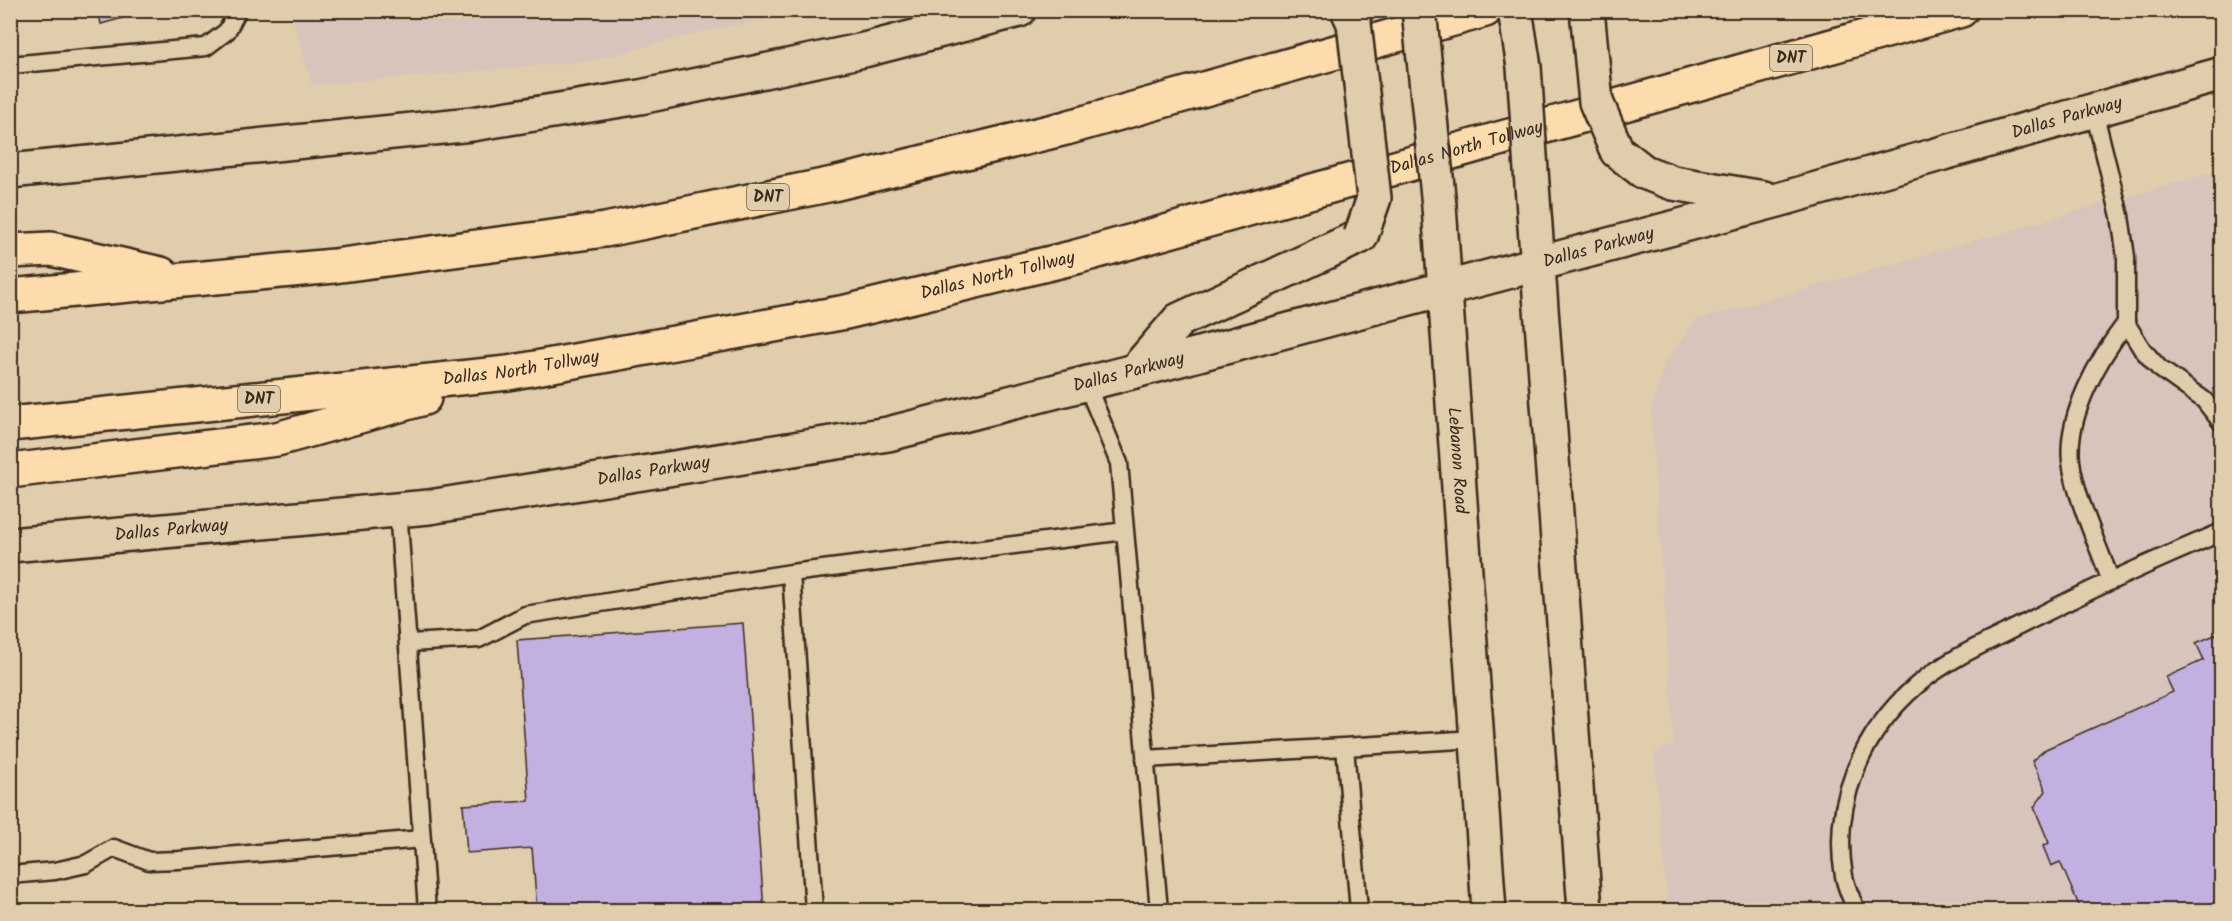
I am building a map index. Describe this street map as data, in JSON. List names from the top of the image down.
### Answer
{
  "streets": {
    "highway": ["DNT", "Dallas North Tollway"],
    "main road": ["Dallas Parkway", "Lebanon Road"]
  },
  "crossings": [
    ["Dallas Parkway", "Lebanon Road"]
  ]
}
